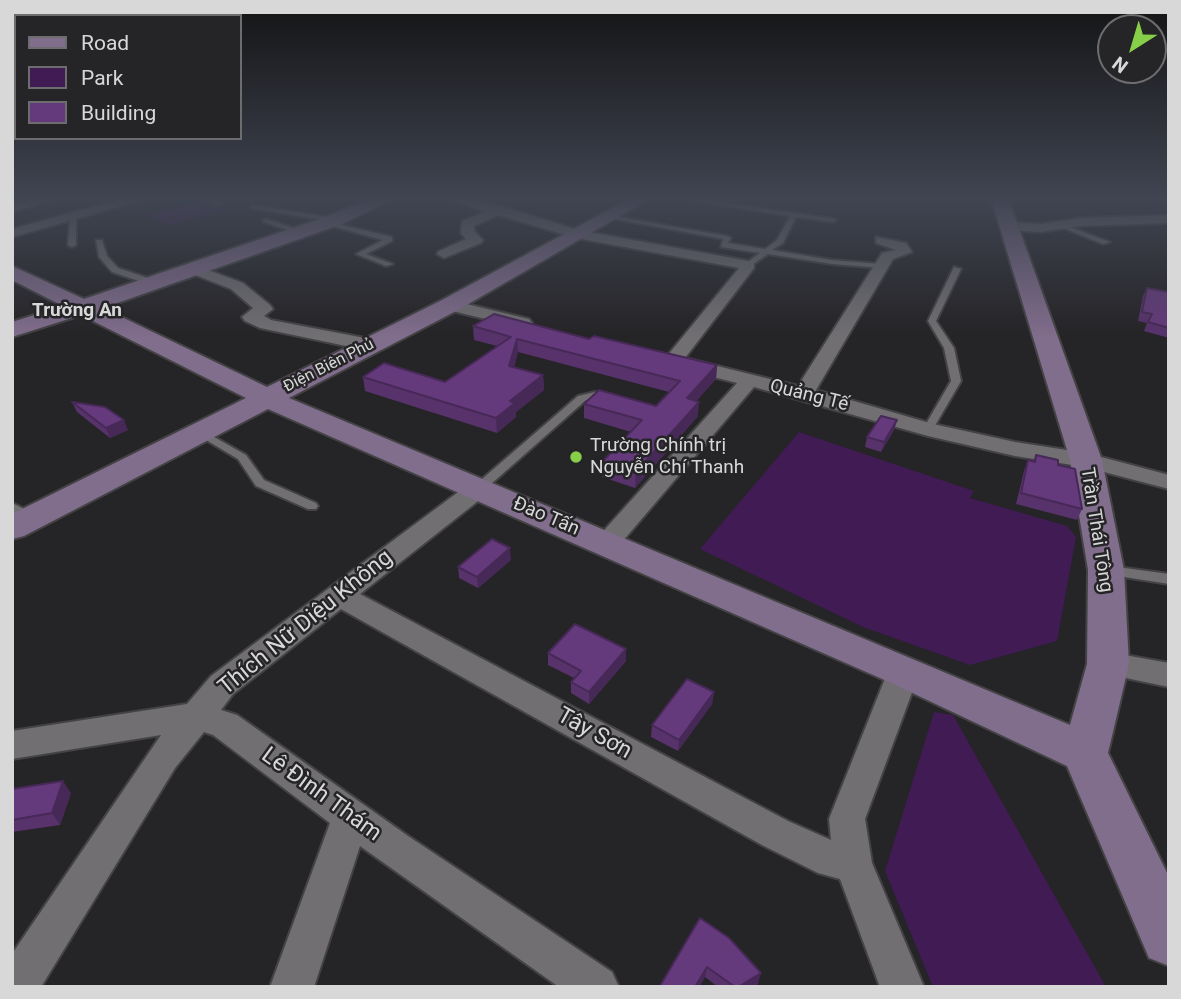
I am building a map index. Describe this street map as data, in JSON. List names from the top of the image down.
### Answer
{
  "streets": {
    "street": [
      "Điện Biên Phủ",
      "Quảng Tế",
      "Đào Tấn",
      "Trần Thái Tông",
      "Thích Nữ Diệu Không",
      "Tây Sơn",
      "Lê Đình Thám"
    ]
  },
  "crossings": [
    ["Điện Biên Phủ", "Đào Tấn"],
    ["Quảng Tế", "Trần Thái Tông"],
    ["Đào Tấn", "Trần Thái Tông"],
    ["Đào Tấn", "Thích Nữ Diệu Không"],
    ["Thích Nữ Diệu Không", "Tây Sơn"],
    ["Thích Nữ Diệu Không", "Lê Đình Thám"]
  ],
  "districts": ["Trường An"],
  "places": ["Trường Chính trị Nguyễn Chí Thanh"],
  "legend": ["Road", "Park", "Building"],
  "north": "bottom left"
}
